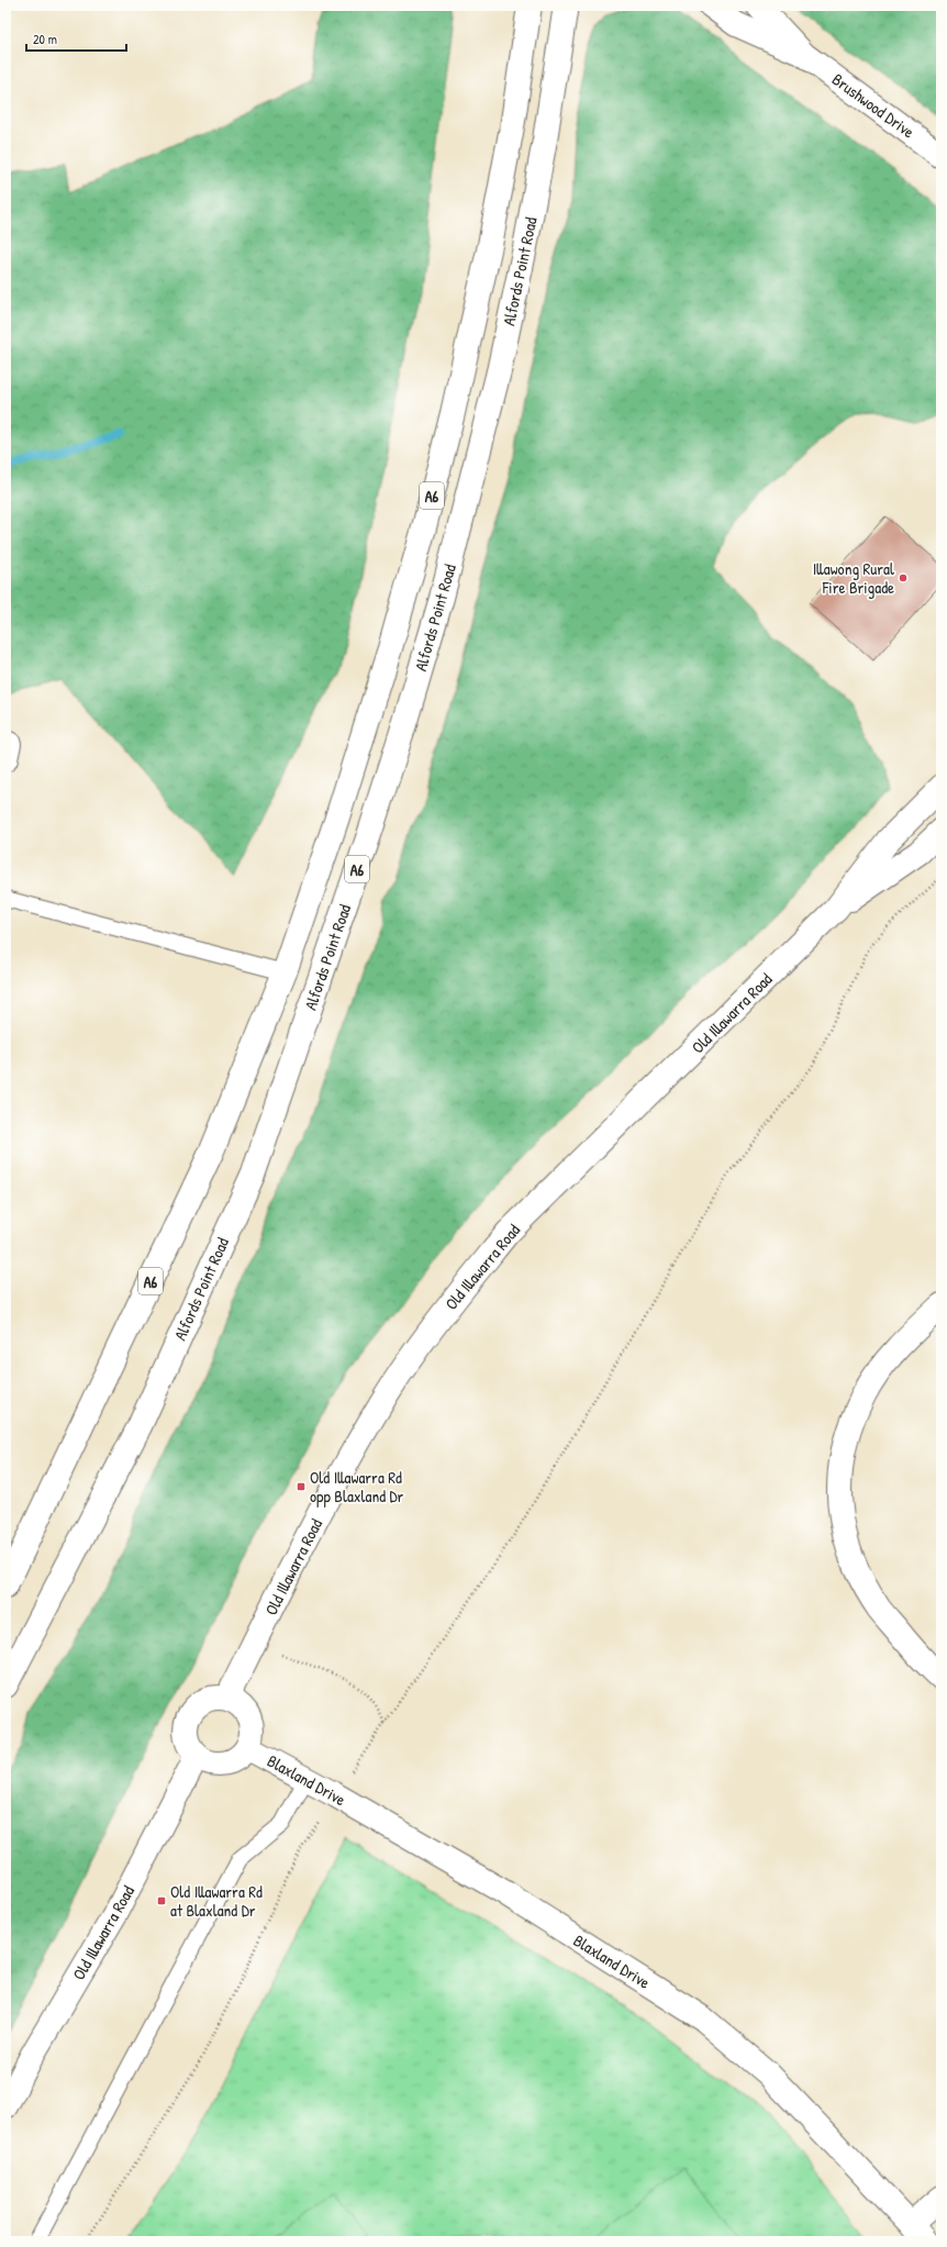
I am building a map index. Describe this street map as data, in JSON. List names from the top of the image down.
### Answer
{
  "streets": {
    "main road": [
      "Brushwood Drive",
      "Alfords Point Road",
      "A6",
      "Old Illawarra Road",
      "Blaxland Drive"
    ]
  },
  "crossings": [
    ["Old Illawarra Road", "Blaxland Drive"]
  ],
  "places": {
    "other": ["Illawong Rural Fire Brigade"],
    "transit": ["Old Illawarra Rd opp Blaxland Dr", "Old Illawarra Rd at Blaxland Dr"]
  },
  "scale_bar": "20 m"
}
